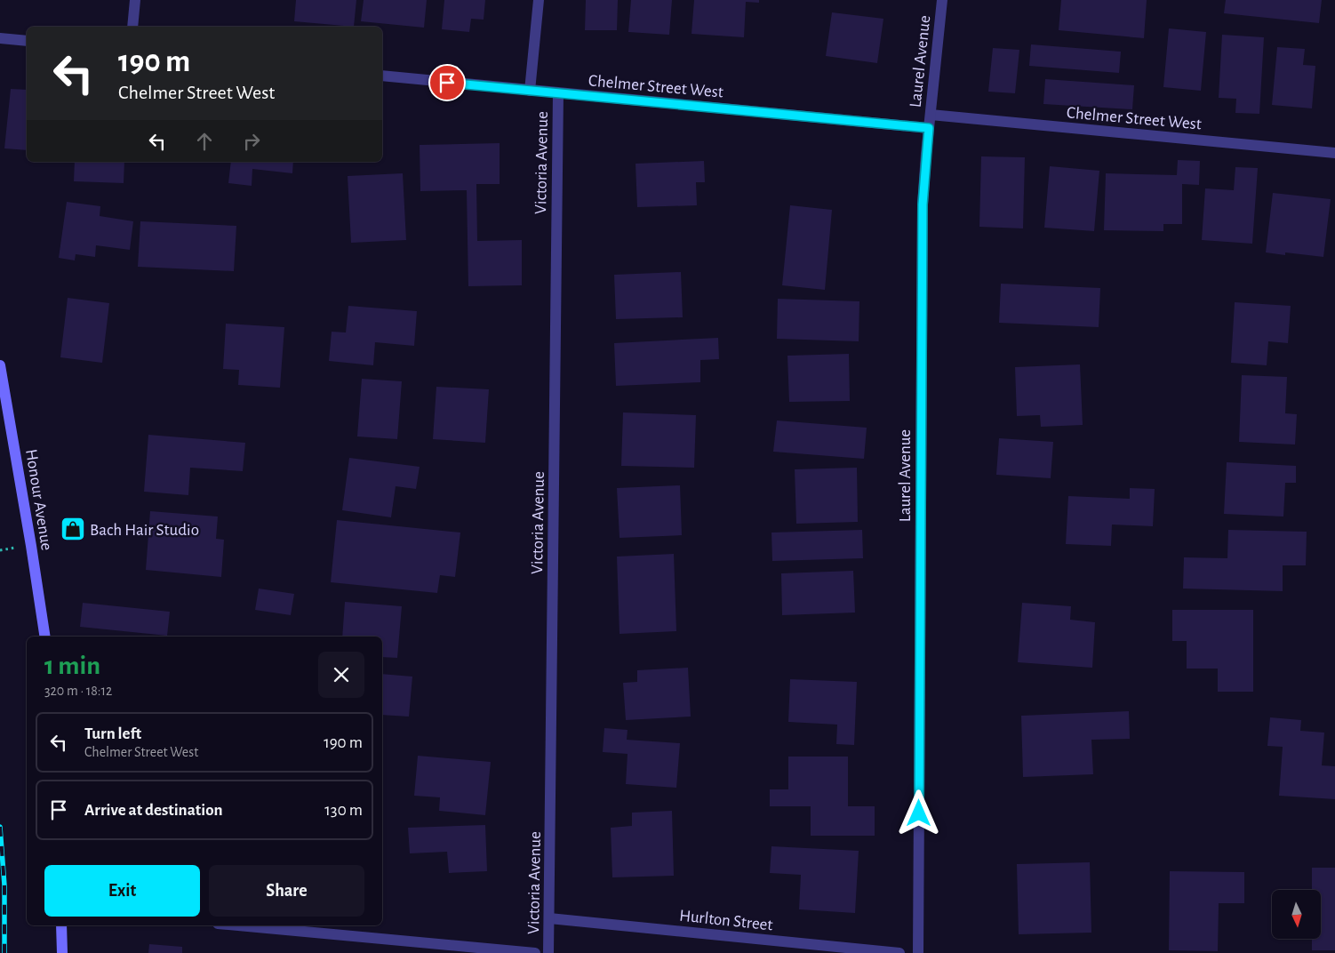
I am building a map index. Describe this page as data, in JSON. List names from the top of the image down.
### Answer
{
  "streets": {
    "main road": ["Honour Avenue"],
    "street": [
      "Laurel Avenue",
      "Chelmer Street West",
      "Victoria Avenue",
      "Hurlton Street"
    ]
  },
  "crossings": [
    ["Laurel Avenue", "Chelmer Street West"],
    ["Chelmer Street West", "Victoria Avenue"],
    ["Victoria Avenue", "Hurlton Street"]
  ],
  "places": {
    "shop": ["Bach Hair Studio"]
  },
  "north": "bottom",
  "page": {
    "turn": ["190 m", "Chelmer Street West"],
    "heading": ["1 min", "320 m · 18:12"],
    "list": [
      {
        "name": "Turn left",
        "note": "Chelmer Street West",
        "value": "190 m"
      },
      {
        "name": "Arrive at destination",
        "value": "130 m"
      }
    ],
    "buttons": ["Exit", "Share"]
  }
}
